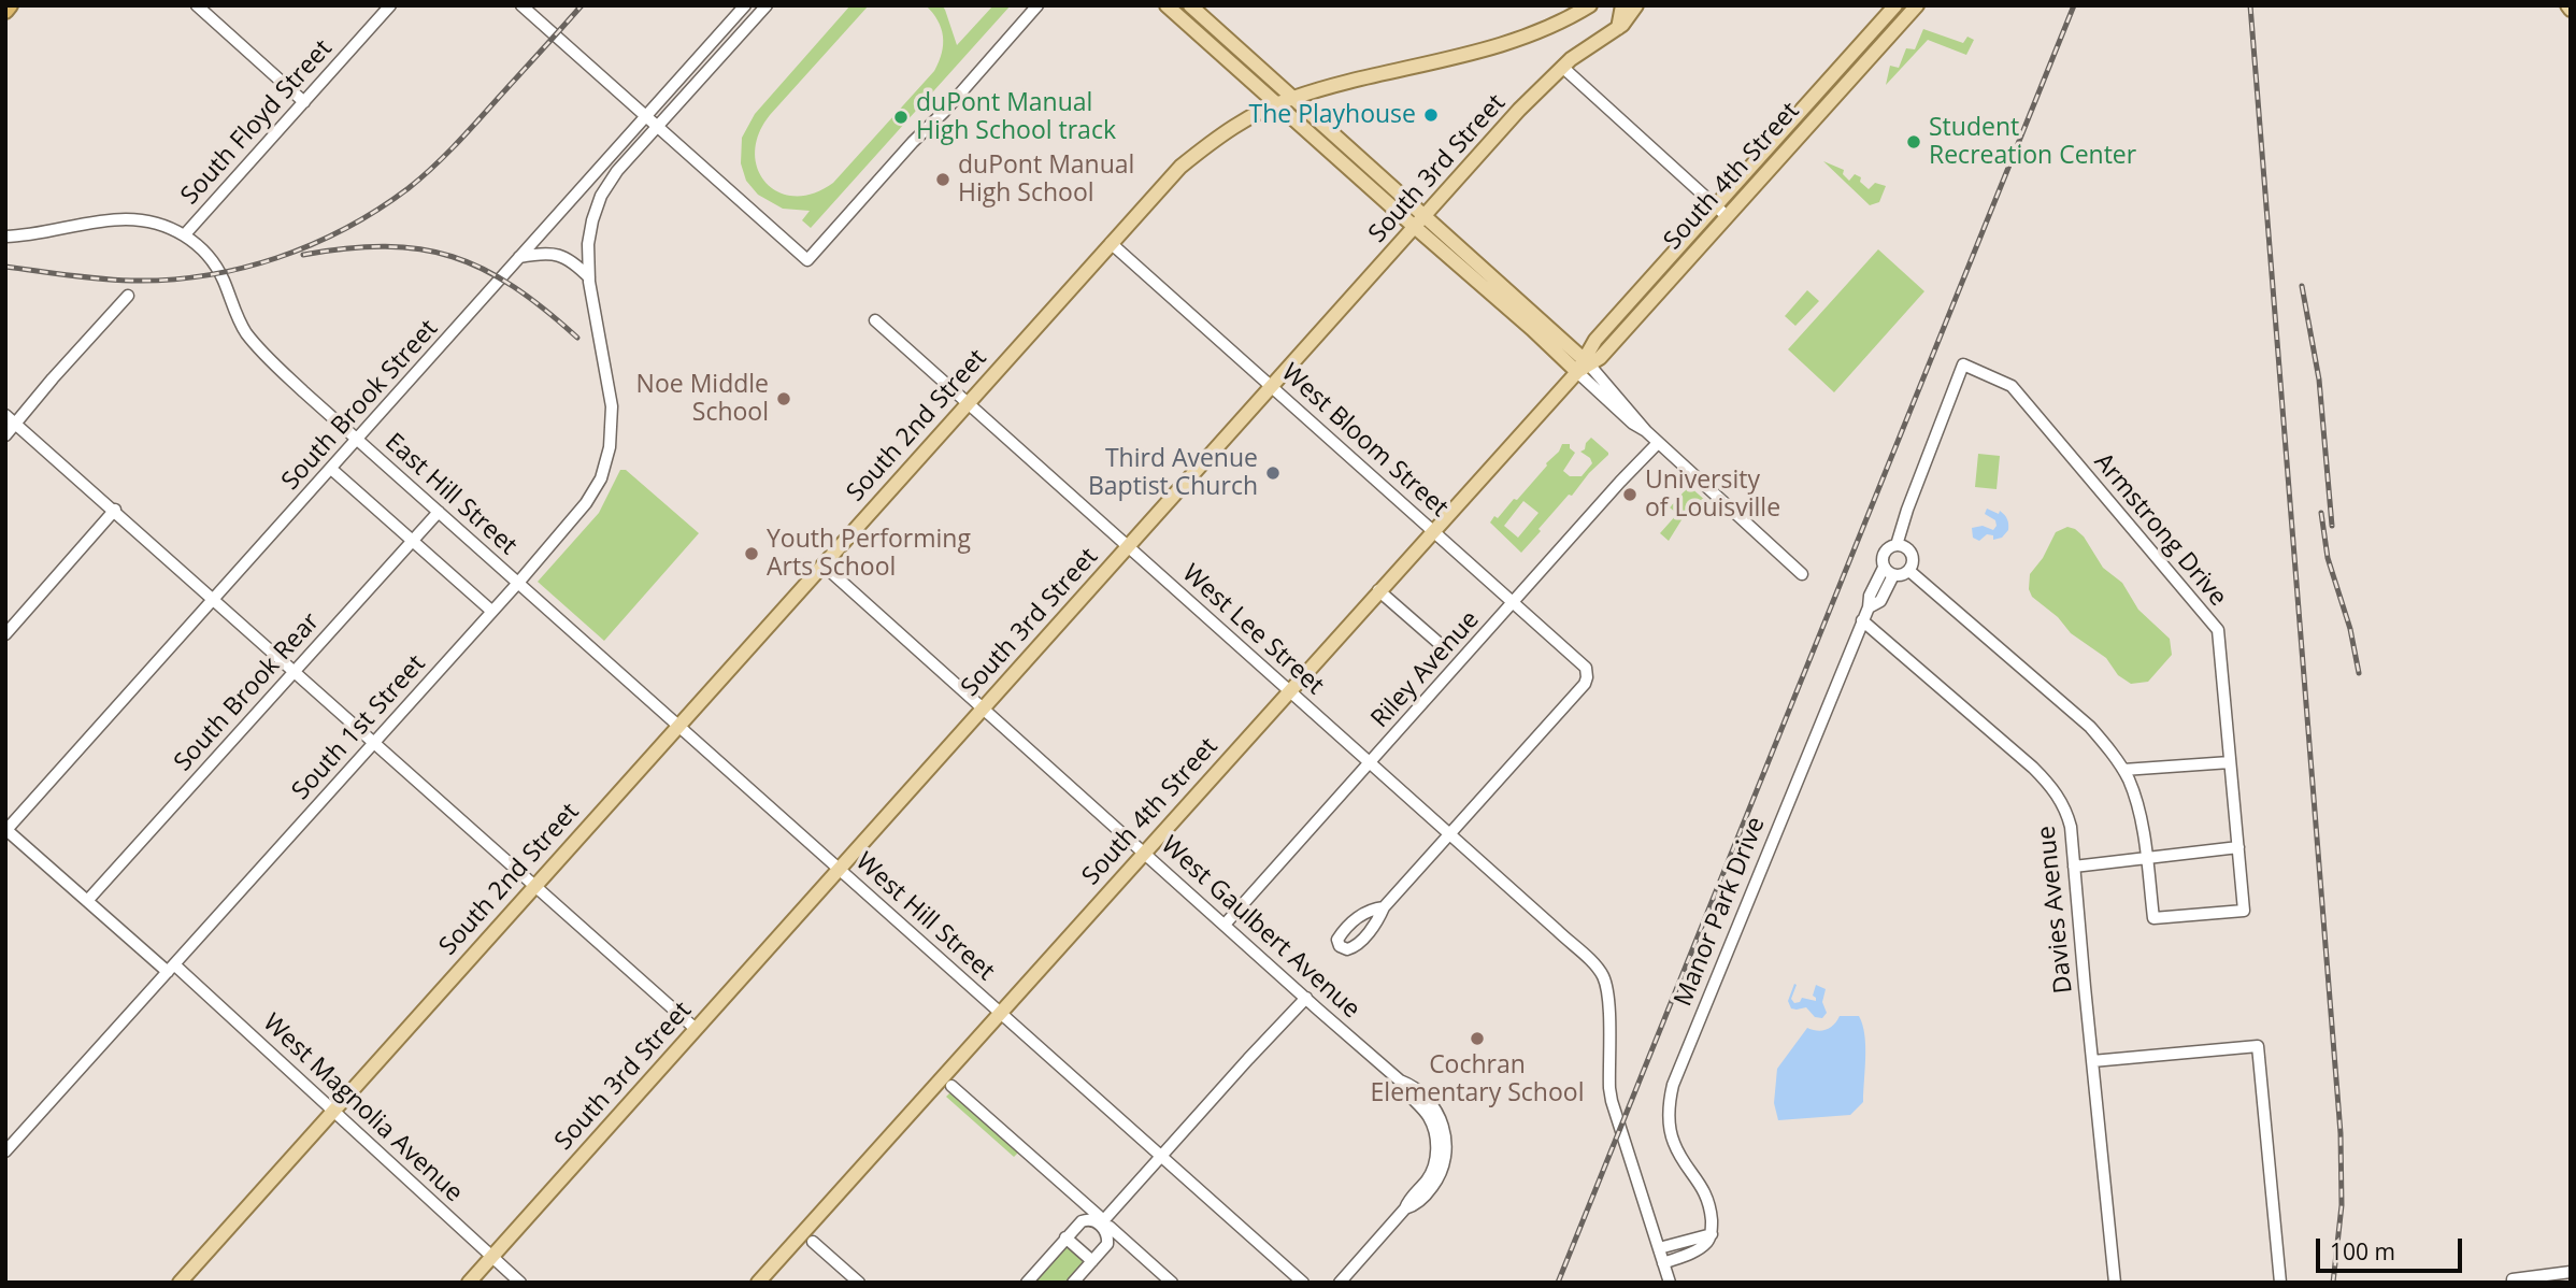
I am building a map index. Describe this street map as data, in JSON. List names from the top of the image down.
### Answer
{
  "streets": {
    "main road": ["South 3rd Street", "South 4th Street", "South 2nd Street"],
    "street": [
      "South Floyd Street",
      "South Brook Street",
      "West Bloom Street",
      "East Hill Street",
      "Armstrong Drive",
      "West Lee Street",
      "Riley Avenue",
      "South Brook Rear",
      "South 1st Street",
      "Davies Avenue",
      "Manor Park Drive",
      "West Hill Street",
      "West Gaulbert Avenue",
      "West Magnolia Avenue"
    ]
  },
  "crossings": [
    ["South Floyd Street", "East Hill Street"],
    ["South 3rd Street", "West Bloom Street"],
    ["South 3rd Street", "West Lee Street"],
    ["South 3rd Street", "West Hill Street"],
    ["South 3rd Street", "West Gaulbert Avenue"],
    ["South 3rd Street", "West Magnolia Avenue"],
    ["South 4th Street", "West Bloom Street"],
    ["South 4th Street", "West Lee Street"],
    ["South 4th Street", "West Hill Street"],
    ["South 4th Street", "West Gaulbert Avenue"],
    ["South Brook Street", "East Hill Street"],
    ["South Brook Street", "West Magnolia Avenue"],
    ["South 2nd Street", "West Bloom Street"],
    ["South 2nd Street", "West Lee Street"],
    ["South 2nd Street", "West Hill Street"],
    ["South 2nd Street", "West Gaulbert Avenue"],
    ["South 2nd Street", "West Magnolia Avenue"],
    ["West Bloom Street", "West Lee Street"],
    ["West Bloom Street", "Riley Avenue"],
    ["East Hill Street", "South Brook Rear"],
    ["East Hill Street", "South 1st Street"],
    ["East Hill Street", "West Hill Street"],
    ["Armstrong Drive", "Manor Park Drive"],
    ["West Lee Street", "Riley Avenue"],
    ["Riley Avenue", "West Gaulbert Avenue"],
    ["South Brook Rear", "West Magnolia Avenue"],
    ["South 1st Street", "West Hill Street"],
    ["South 1st Street", "West Magnolia Avenue"],
    ["Davies Avenue", "Manor Park Drive"]
  ],
  "places": [
    "The Playhouse",
    "duPont Manual High School track",
    "Student Recreation Center",
    "duPont Manual High School",
    "Noe Middle School",
    "Third Avenue Baptist Church",
    "University of Louisville",
    "Youth Performing Arts School",
    "Cochran Elementary School"
  ],
  "scale_bar": "100 m"
}
